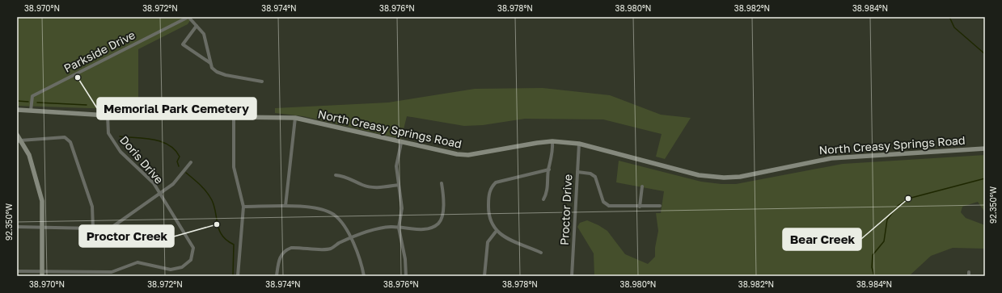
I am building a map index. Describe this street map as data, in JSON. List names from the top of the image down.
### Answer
{
  "streets": {
    "street": [
      "Parkside Drive",
      "North Creasy Springs Road",
      "Doris Drive",
      "Proctor Drive"
    ]
  },
  "crossings": [
    ["Parkside Drive", "North Creasy Springs Road"],
    ["North Creasy Springs Road", "Doris Drive"],
    ["North Creasy Springs Road", "Proctor Drive"]
  ],
  "places": ["Memorial Park Cemetery", "Bear Creek", "Proctor Creek"],
  "coordinates": [
    "38.970°N",
    "38.972°N",
    "38.974°N",
    "38.976°N",
    "38.978°N",
    "38.980°N",
    "38.982°N",
    "38.984°N",
    "92.350°W"
  ]
}
